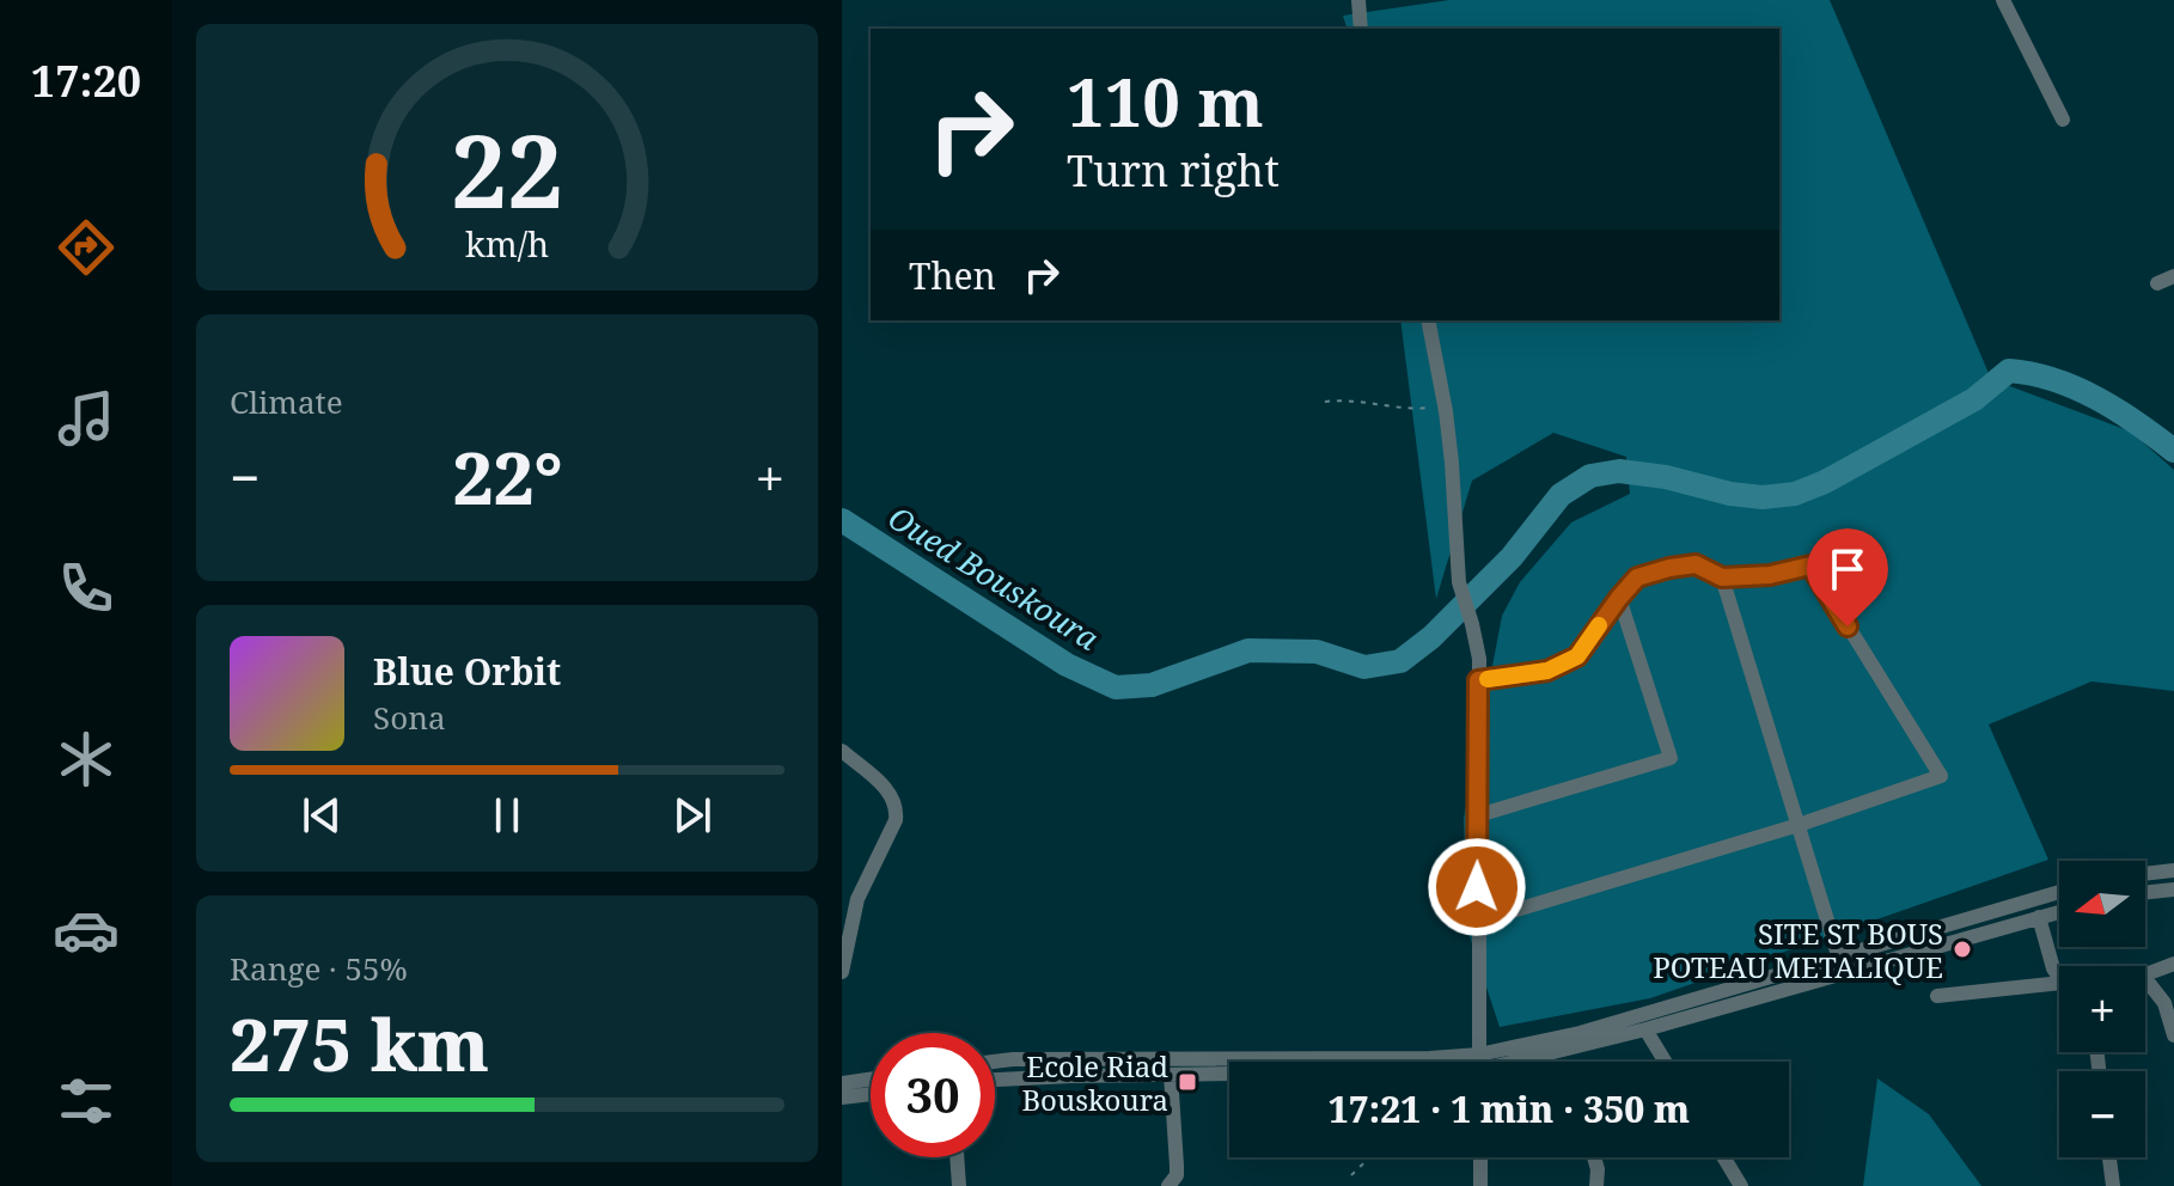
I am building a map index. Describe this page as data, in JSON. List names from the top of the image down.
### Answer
{
  "water": ["Oued Bouskoura"],
  "places": {
    "other": ["SITE ST BOUS POTEAU METALIQUE"],
    "transit": ["Ecole Riad Bouskoura"]
  },
  "north": "left",
  "page": {
    "tabs": "17:20",
    "turn": ["110 m", "Turn right"],
    "then": "Then",
    "tile": [
      "Climate",
      ["Range · 55%", "275 km"]
    ],
    "heat": ["−", "22°", "+"],
    "song": ["Blue Orbit", "Sona"],
    "map_buttons": ["+", "−"],
    "limit": "30",
    "trip": "17:21 · 1 min · 350 m",
    "gauge": ["22", "km/h"]
  }
}
